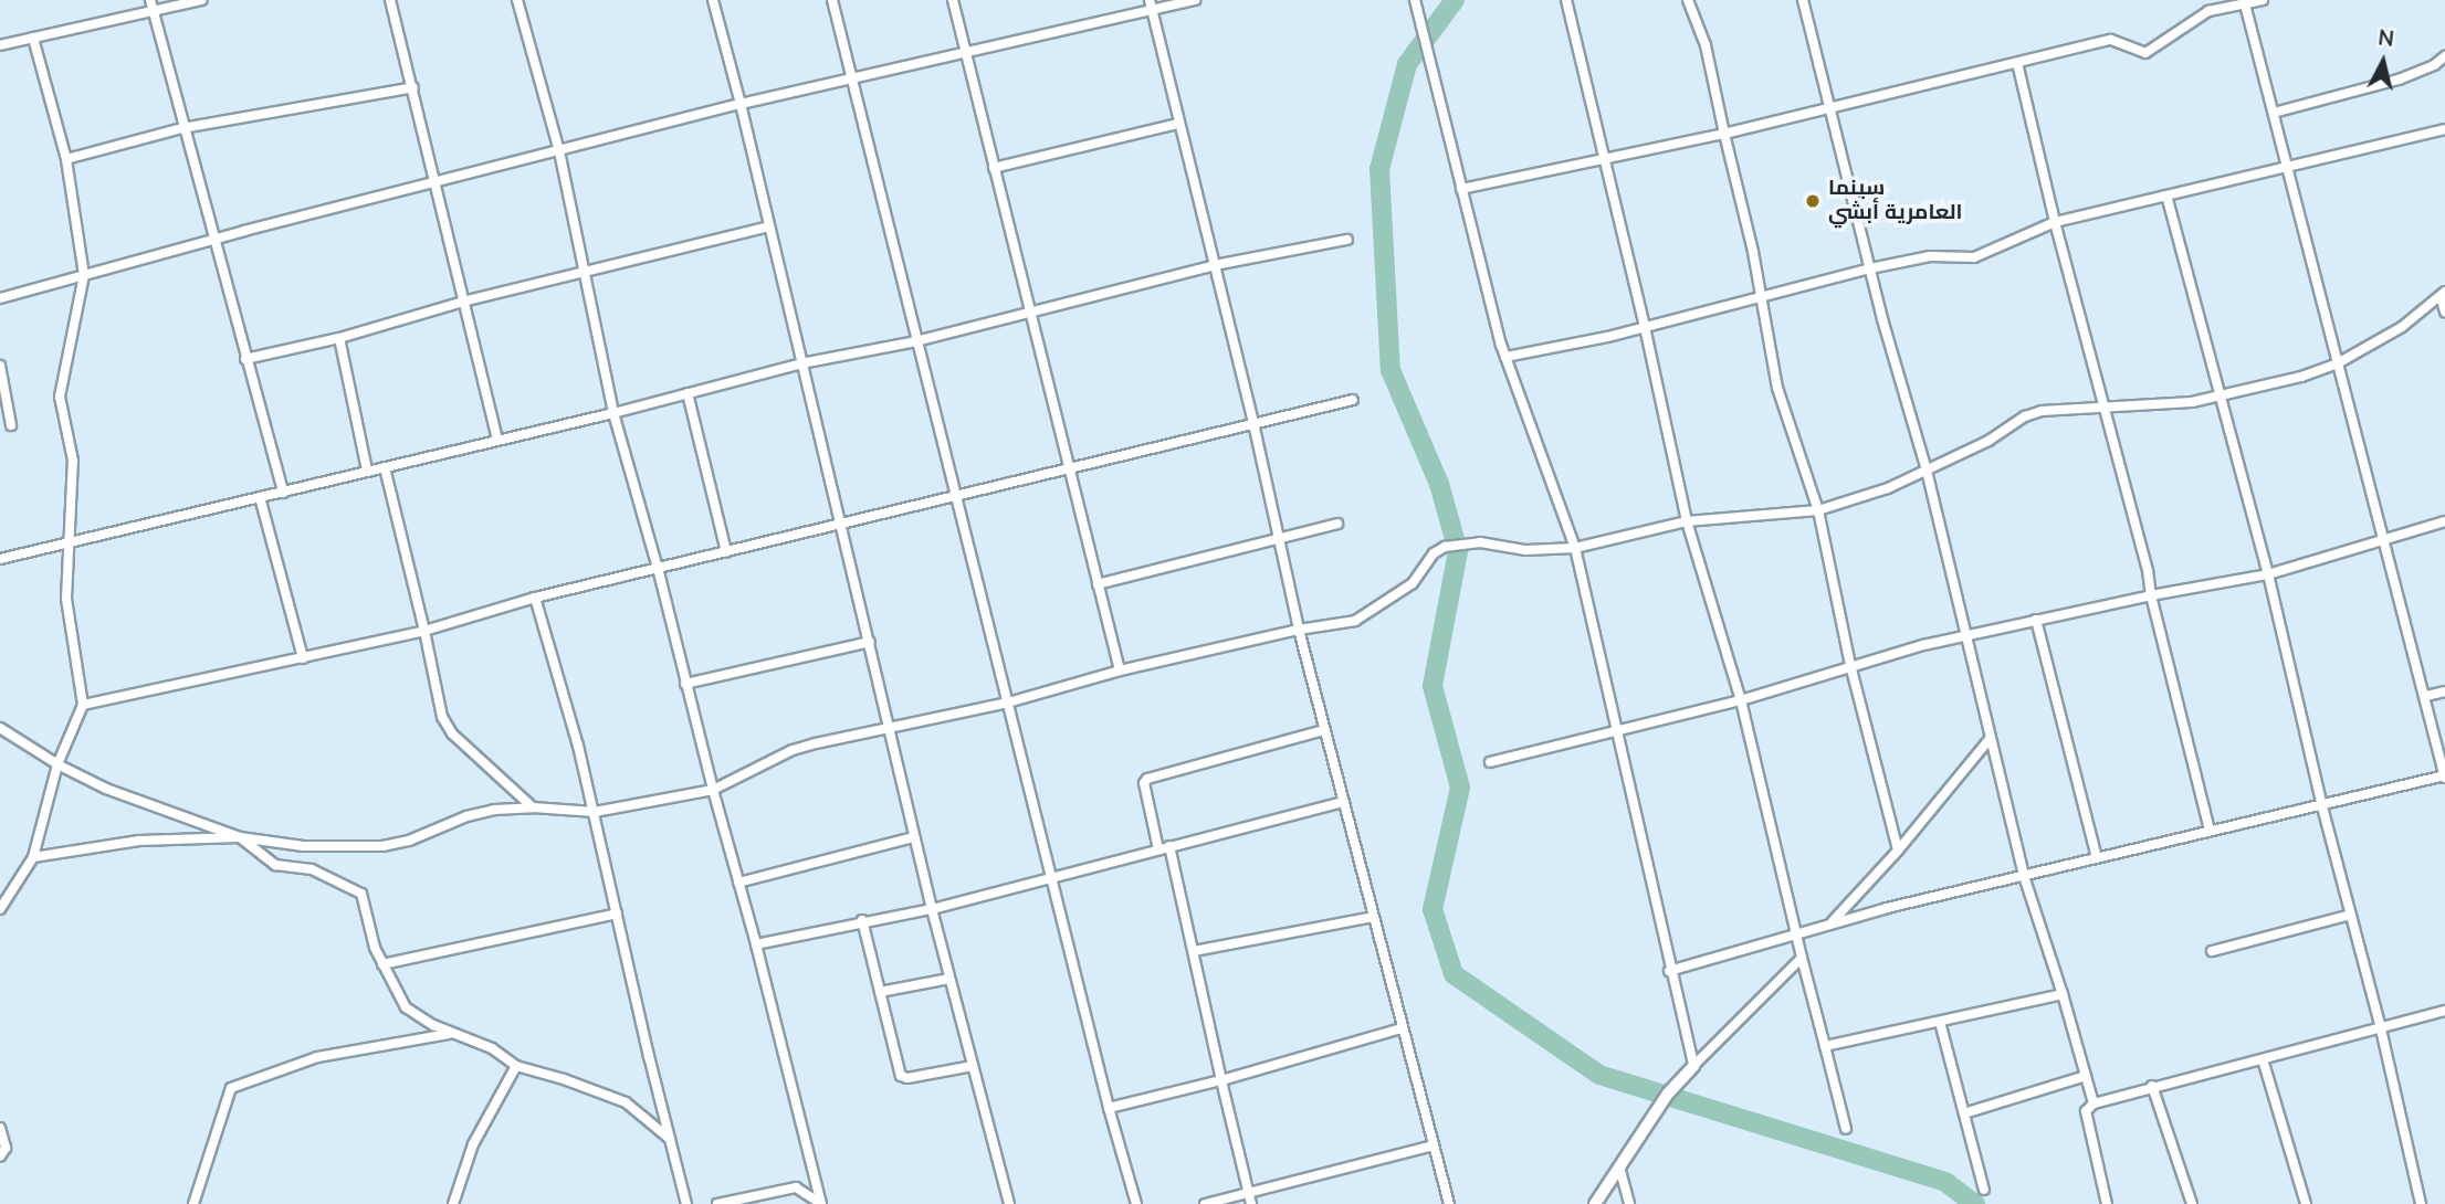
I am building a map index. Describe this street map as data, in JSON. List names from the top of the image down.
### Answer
{
  "places": ["سينما العامرية أبشي"],
  "north": "top"
}
